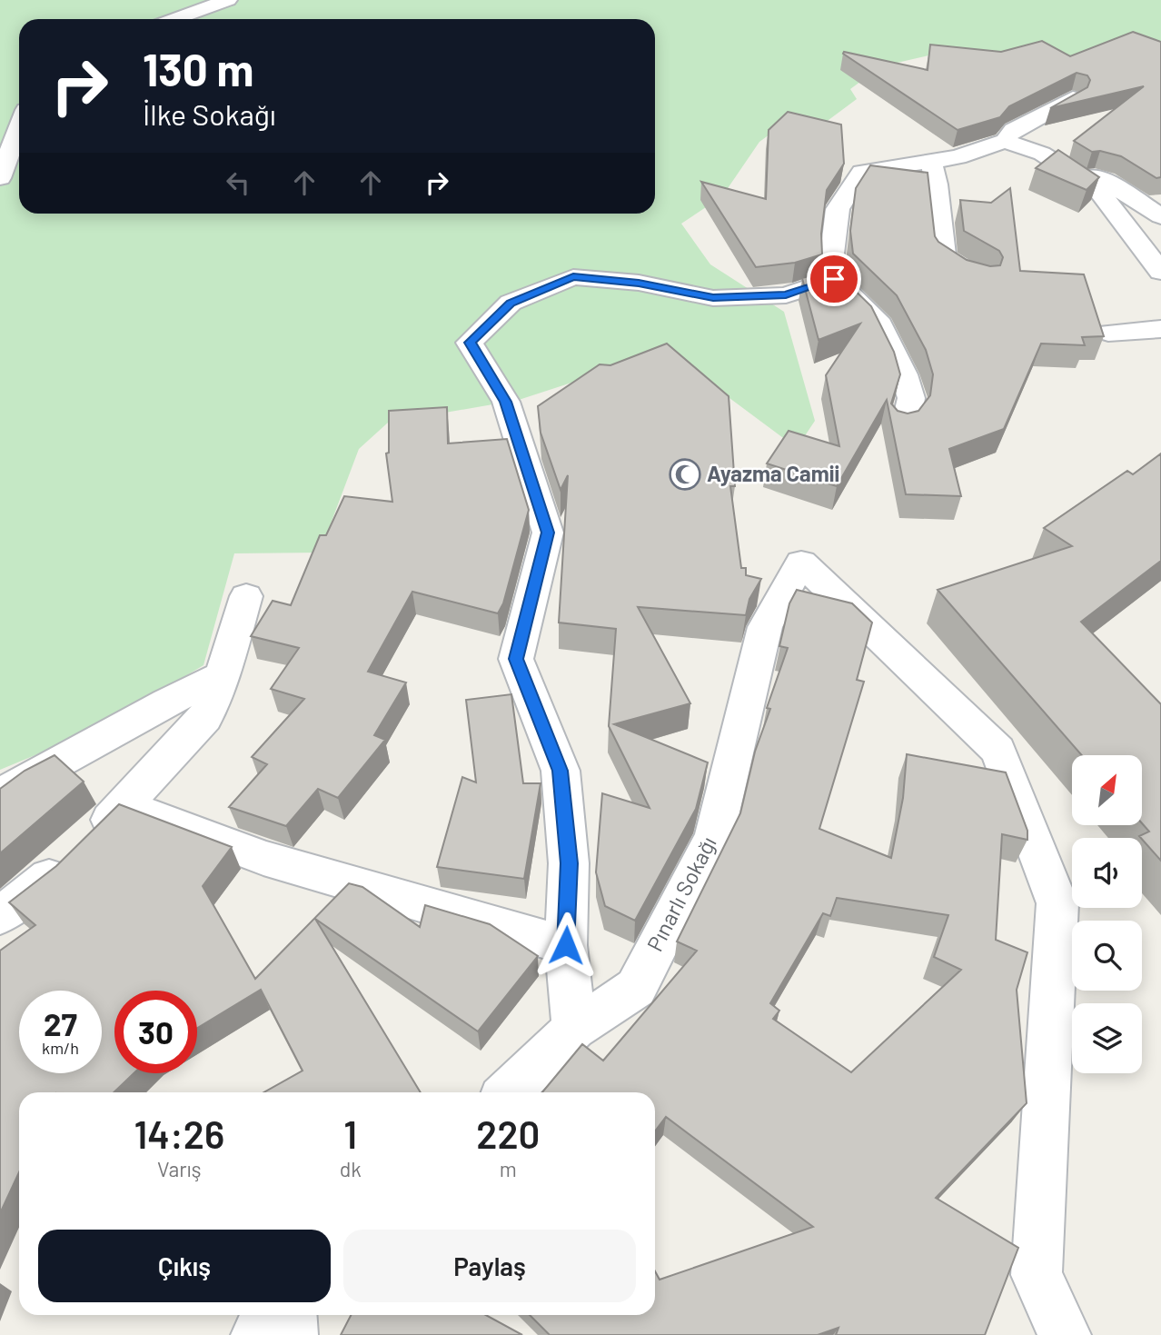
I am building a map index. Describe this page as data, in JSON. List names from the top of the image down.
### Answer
{
  "streets": {
    "street": ["Pınarlı Sokağı"]
  },
  "places": {
    "mosque": ["Ayazma Camii"]
  },
  "north": "top right",
  "page": {
    "turn": ["130 m", "İlke Sokağı"],
    "speed": "27 km/h",
    "limit": "30",
    "eta": [
      "14:26",
      "Varış",
      "1",
      "dk",
      "220",
      "m"
    ],
    "buttons": ["Çıkış", "Paylaş"]
  }
}
